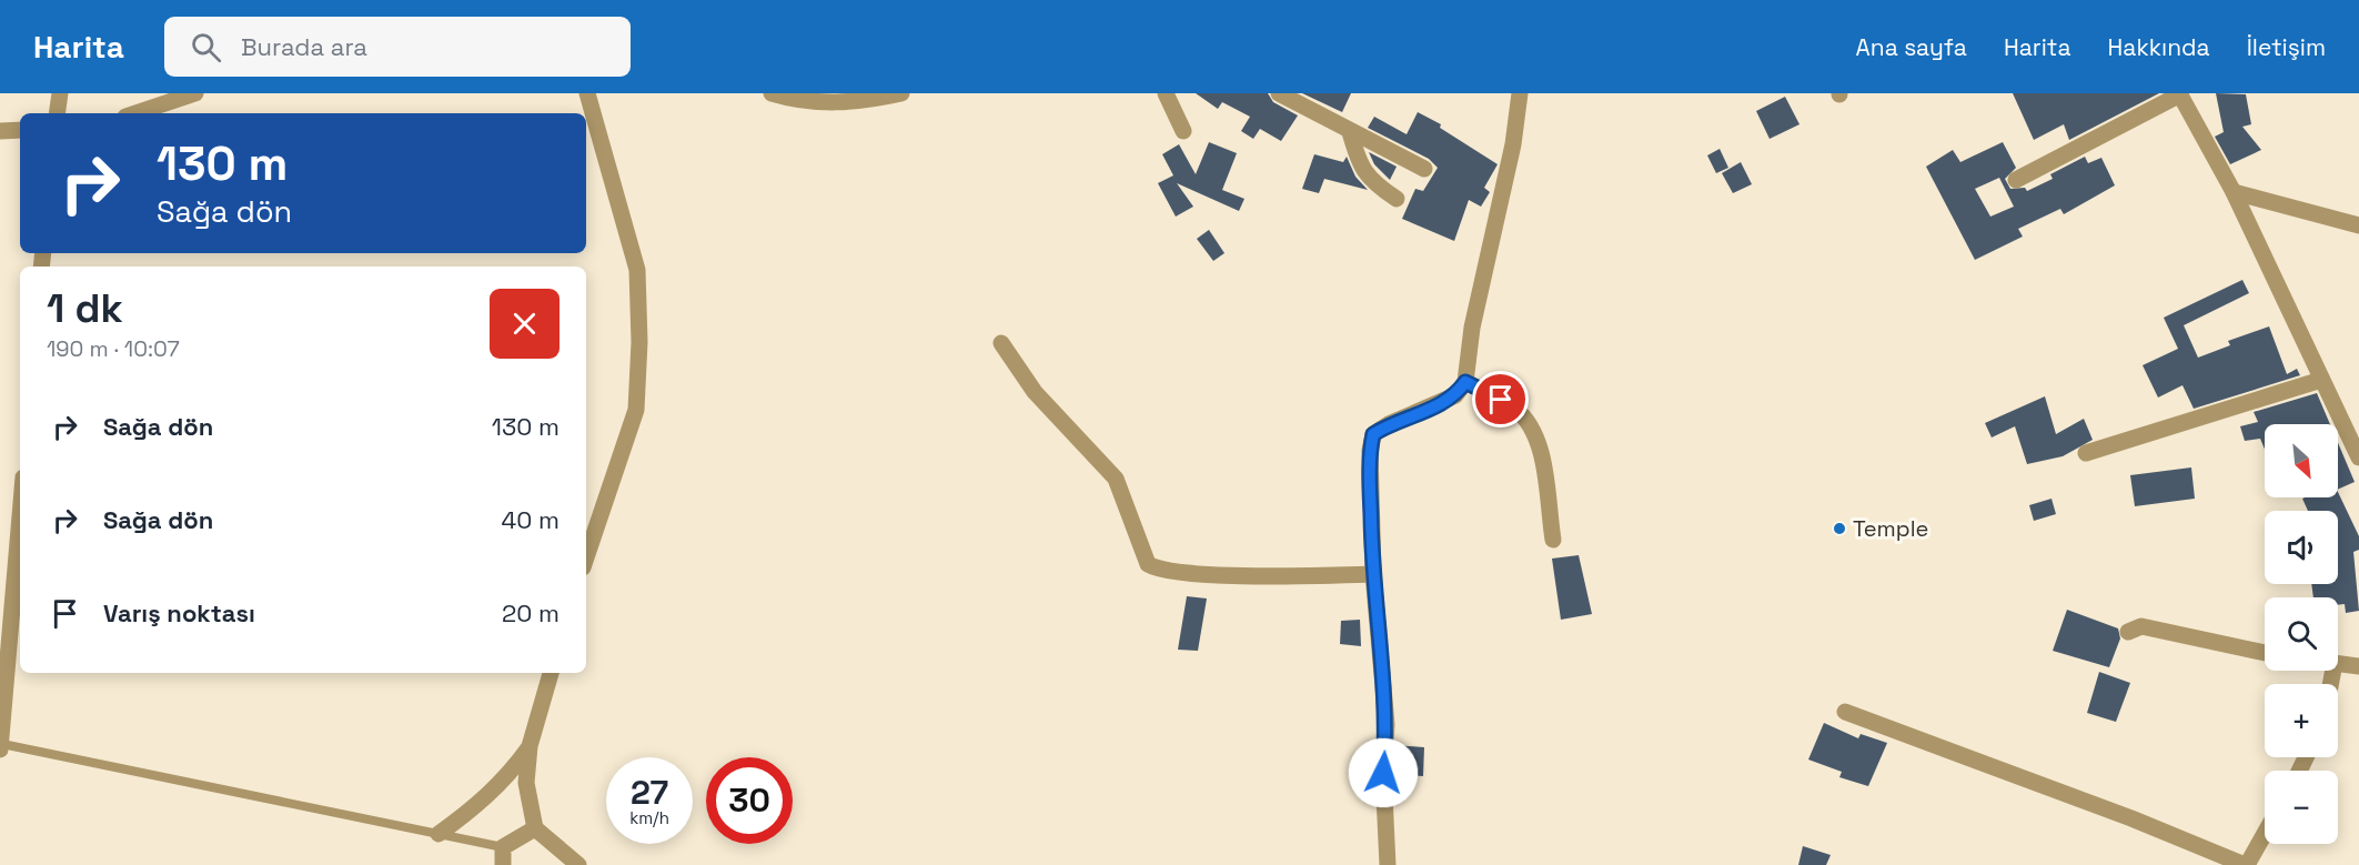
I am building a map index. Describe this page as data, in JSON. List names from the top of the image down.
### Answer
{
  "places": ["Temple"],
  "north": "bottom right",
  "page": {
    "header": "Harita",
    "search": "Burada ara",
    "nav": [
      "Ana sayfa",
      "Harita",
      "Hakkında",
      "İletişim"
    ],
    "turn": ["130 m", "Sağa dön"],
    "heading": ["1 dk", "190 m · 10:07"],
    "list": [
      {
        "name": "Sağa dön",
        "value": "130 m"
      },
      {
        "name": "Sağa dön",
        "value": "40 m"
      },
      {
        "name": "Varış noktası",
        "value": "20 m"
      }
    ],
    "map_buttons": ["+", "−"],
    "speed": "27 km/h",
    "limit": "30"
  }
}
